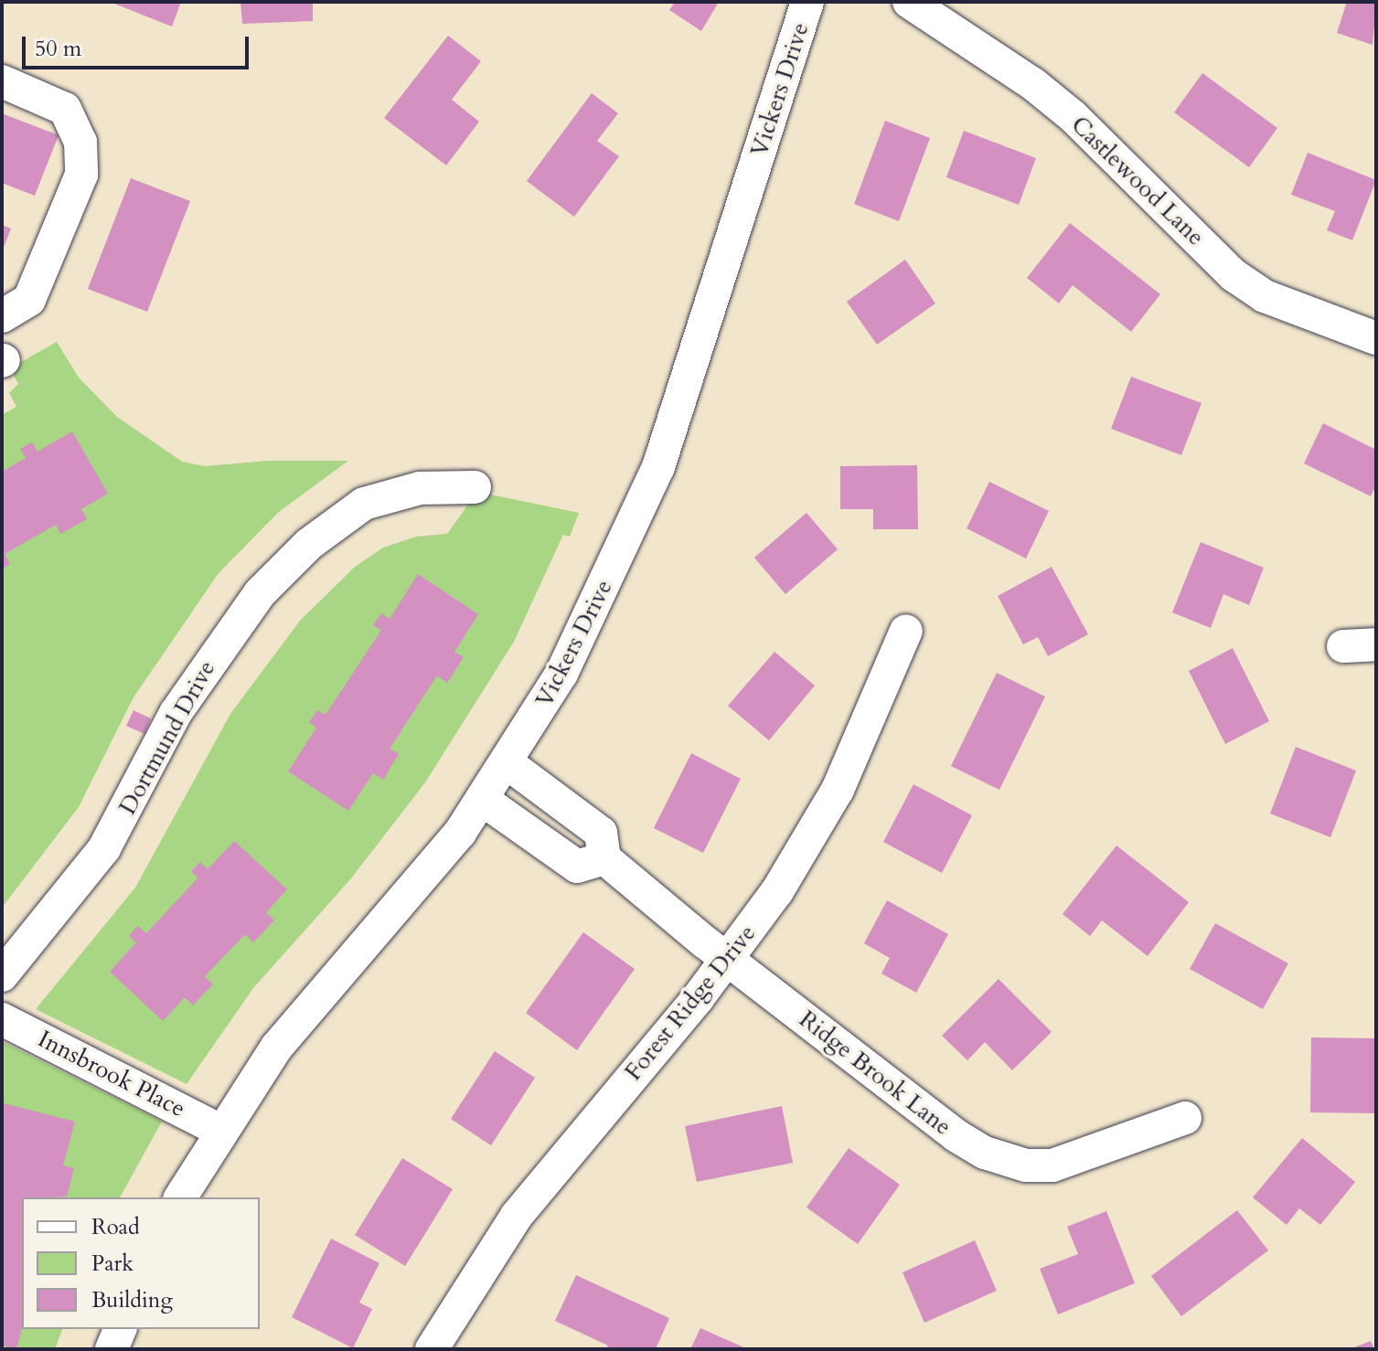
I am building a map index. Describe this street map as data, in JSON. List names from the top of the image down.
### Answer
{
  "streets": {
    "street": [
      "Vickers Drive",
      "Castlewood Lane",
      "Dortmund Drive",
      "Forest Ridge Drive",
      "Ridge Brook Lane",
      "Innsbrook Place"
    ]
  },
  "crossings": [
    ["Vickers Drive", "Ridge Brook Lane"],
    ["Vickers Drive", "Innsbrook Place"],
    ["Forest Ridge Drive", "Ridge Brook Lane"]
  ],
  "legend": ["Road", "Park", "Building"],
  "scale_bar": "50 m"
}
